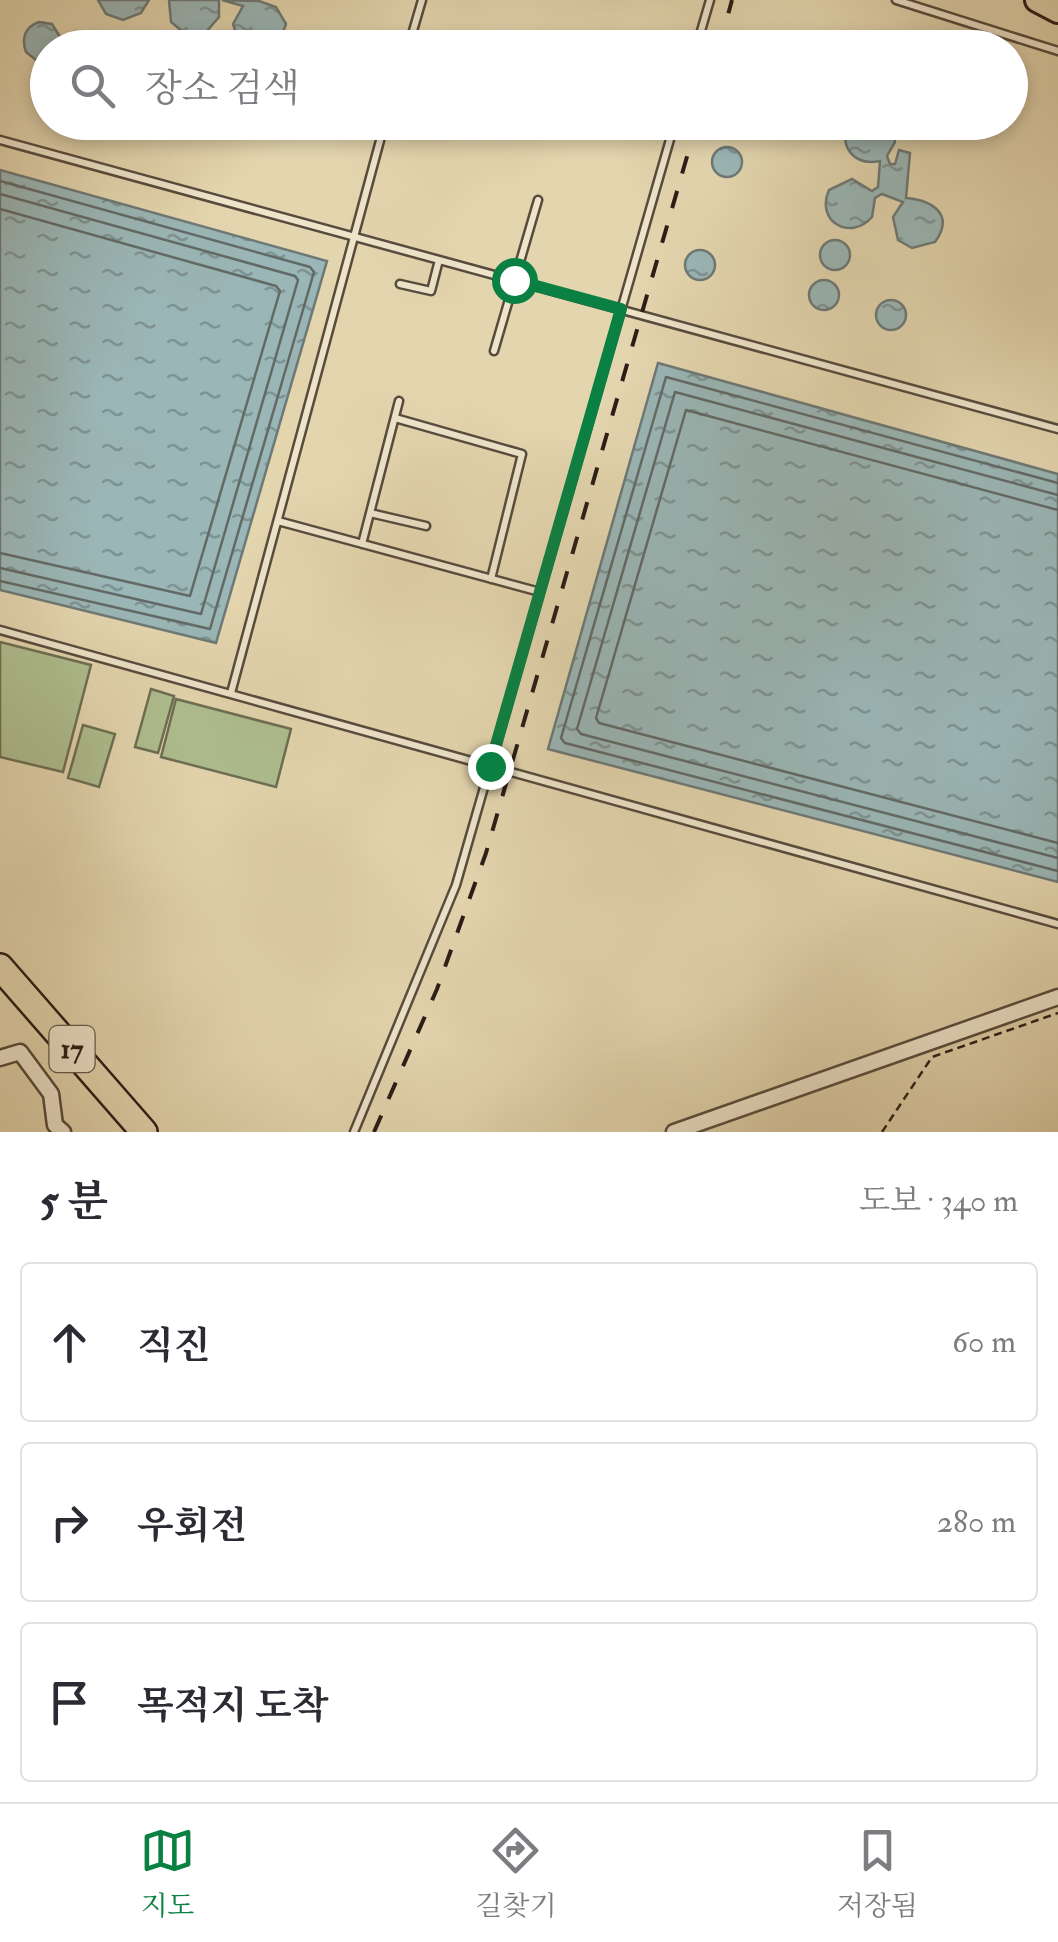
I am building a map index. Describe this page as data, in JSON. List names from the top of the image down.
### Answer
{
  "streets": {
    "highway": ["17"]
  },
  "page": {
    "search": "장소 검색",
    "heading": ["5 분", "도보 · 340 m"],
    "list": [
      ["직진", "60 m"],
      ["우회전", "280 m"],
      "목적지 도착"
    ],
    "nav": ["지도", "길찾기", "저장됨"]
  }
}
